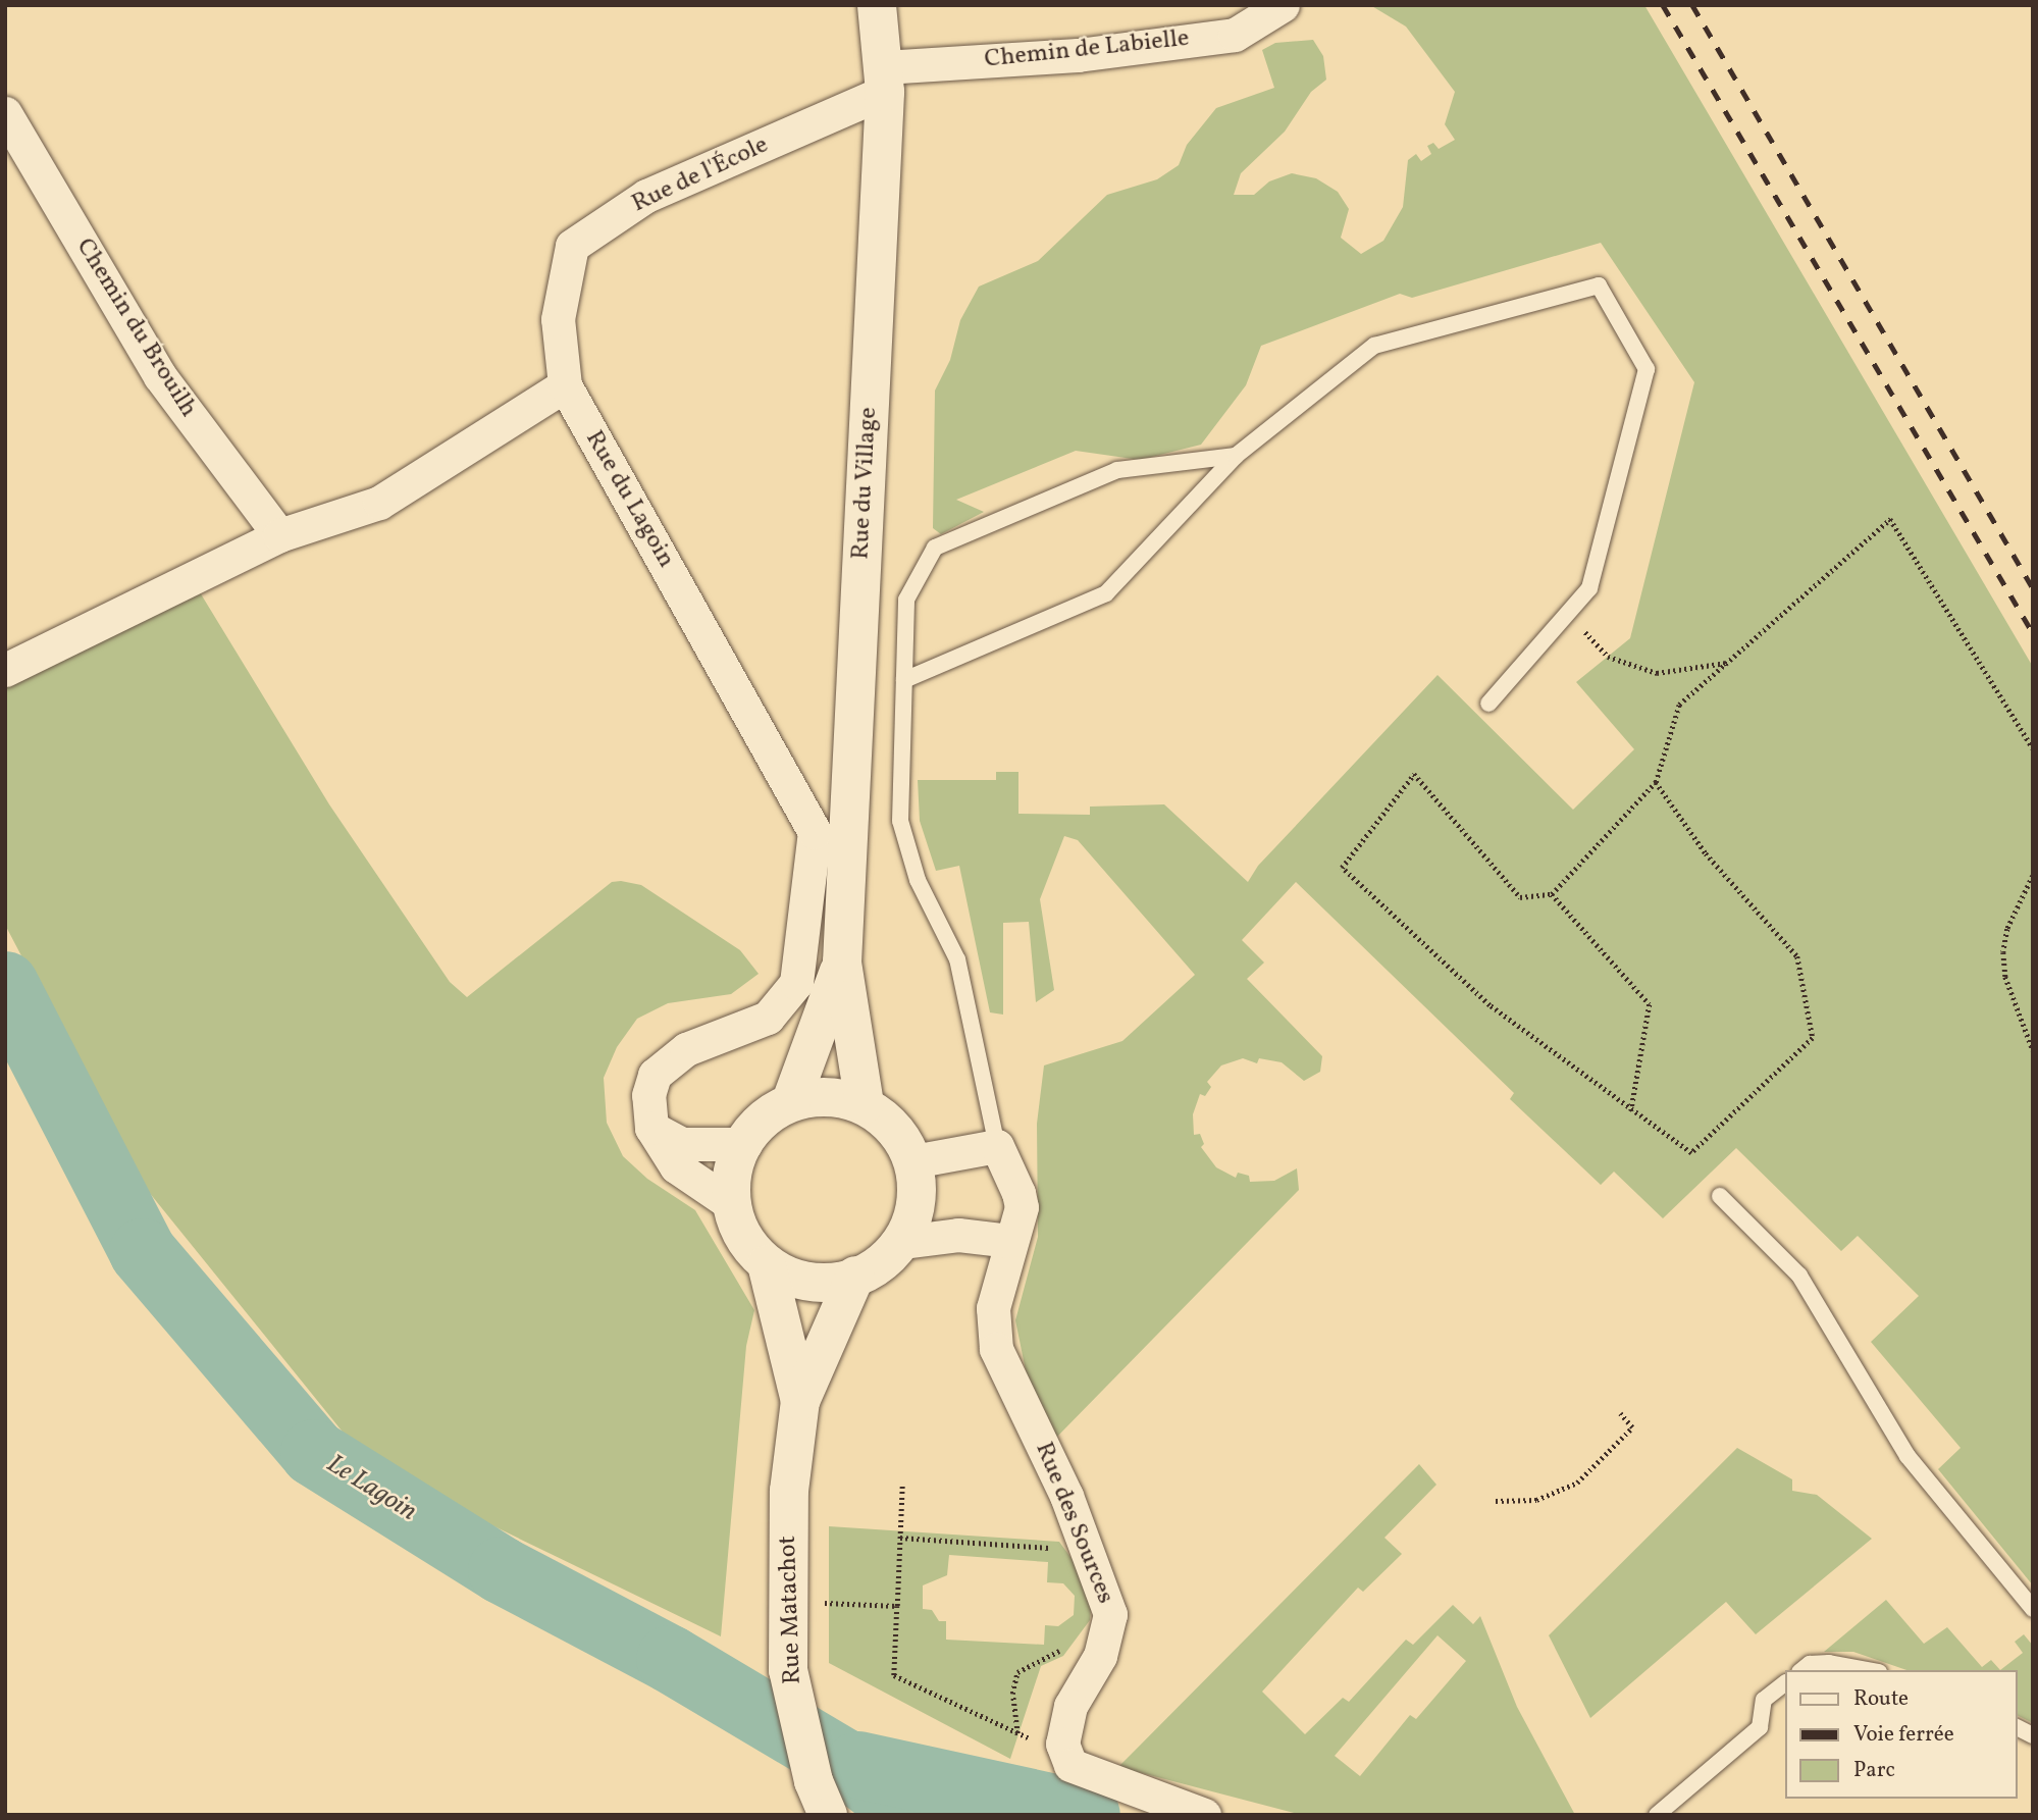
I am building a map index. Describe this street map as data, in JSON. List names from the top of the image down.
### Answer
{
  "streets": {
    "main road": ["Rue du Village", "Rue Matachot"],
    "street": [
      "Chemin de Labielle",
      "Rue de l'École",
      "Chemin du Brouilh",
      "Rue du Lagoin",
      "Rue des Sources"
    ]
  },
  "crossings": [
    ["Chemin de Labielle", "Rue de l'École"],
    ["Chemin de Labielle", "Rue du Village"],
    ["Rue de l'École", "Rue du Village"],
    ["Rue de l'École", "Rue du Lagoin"],
    ["Rue du Village", "Rue du Lagoin"],
    ["Rue du Village", "Rue Matachot"],
    ["Rue du Lagoin", "Rue Matachot"]
  ],
  "water": ["Le Lagoin"],
  "legend": ["Route", "Voie ferrée", "Parc"]
}
